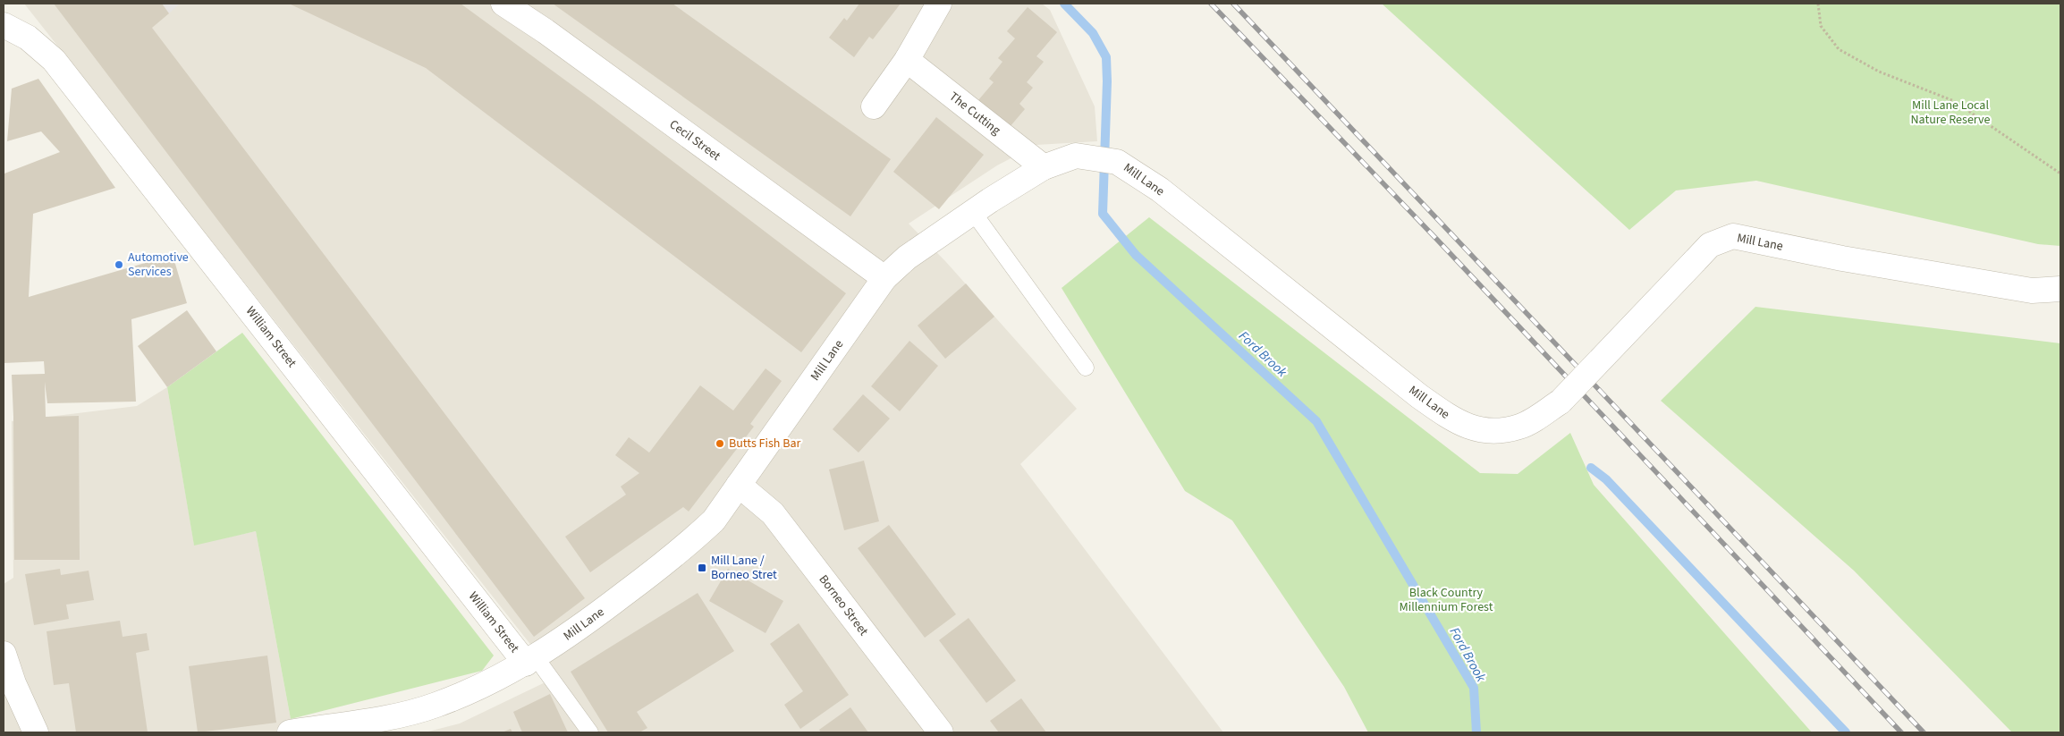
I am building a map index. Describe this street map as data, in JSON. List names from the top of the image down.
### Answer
{
  "streets": {
    "street": [
      "The Cutting",
      "Cecil Street",
      "Mill Lane",
      "William Street",
      "Borneo Street"
    ]
  },
  "crossings": [
    ["The Cutting", "Mill Lane"],
    ["Cecil Street", "Mill Lane"],
    ["Mill Lane", "William Street"],
    ["Mill Lane", "Borneo Street"]
  ],
  "water": ["Ford Brook"],
  "parks": ["Mill Lane Local Nature Reserve", "Black Country Millennium Forest"],
  "places": {
    "other": ["Automotive Services", "Butts Fish Bar"],
    "transit": ["Mill Lane / Borneo Stret"]
  }
}
